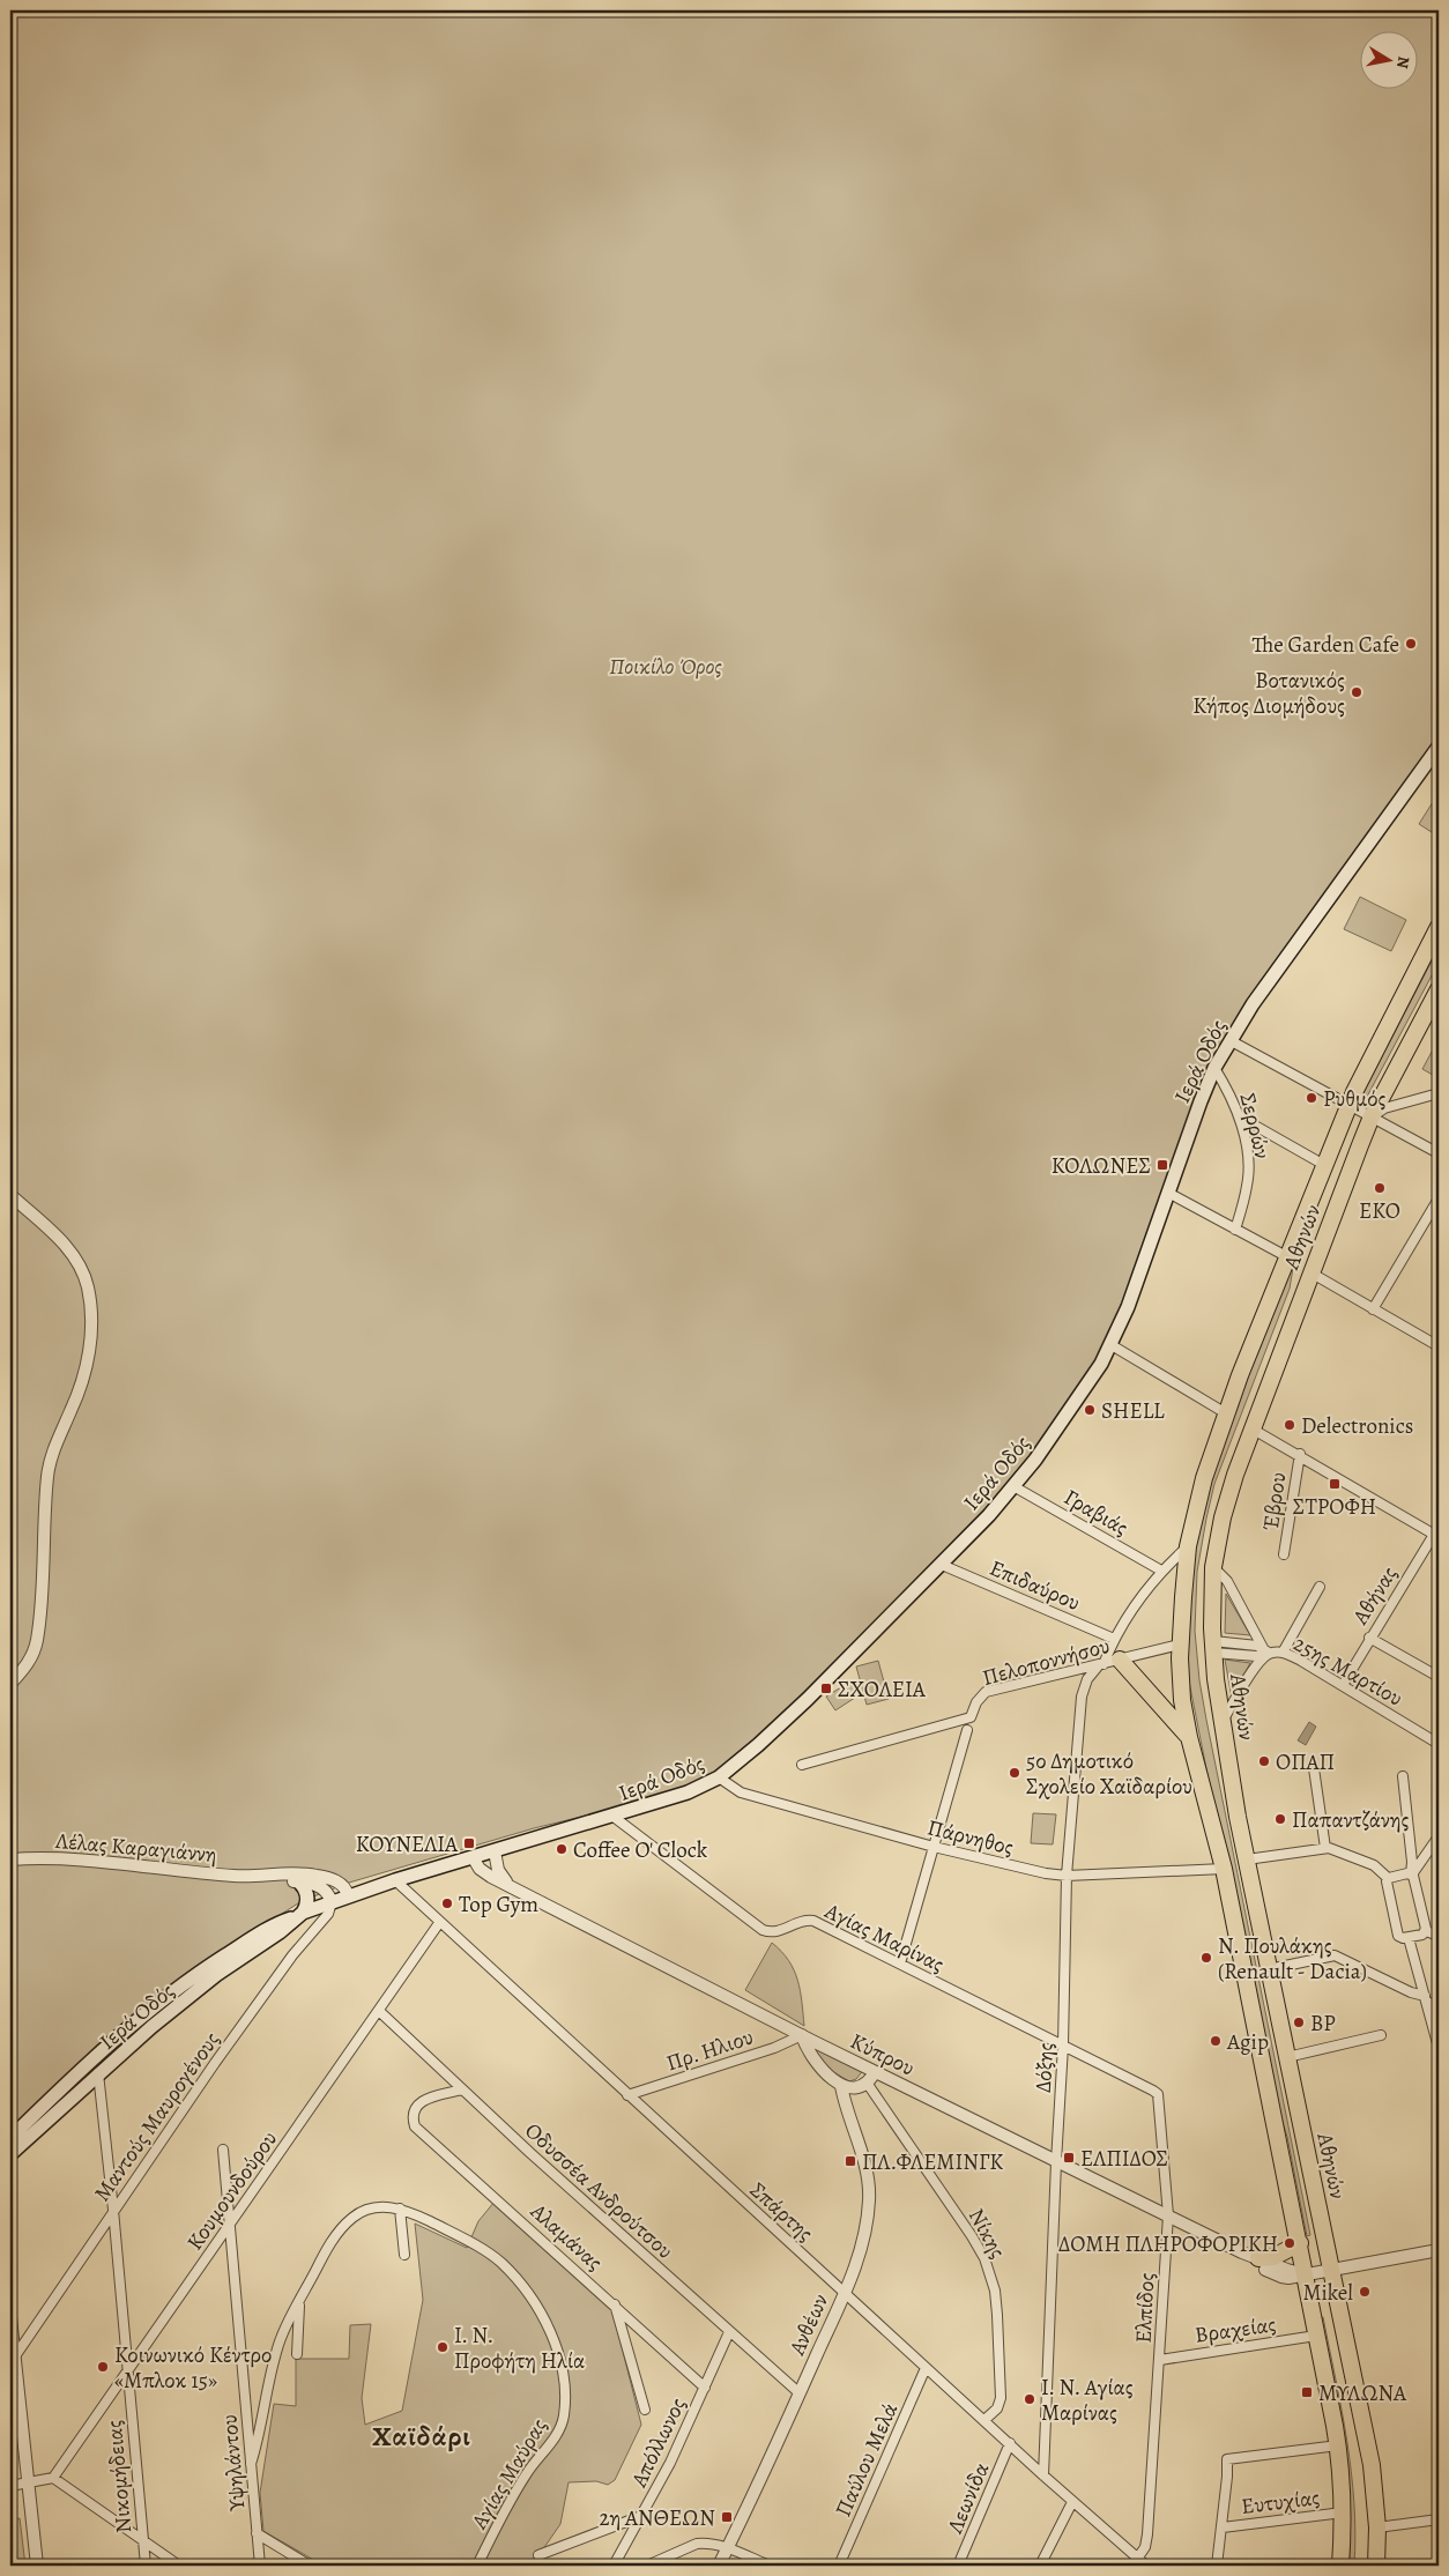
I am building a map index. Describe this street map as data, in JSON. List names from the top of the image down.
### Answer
{
  "streets": {
    "highway": ["Αθηνών"],
    "main road": ["Ιερά Οδός"],
    "street": [
      "Σερρών",
      "Έβρου",
      "Γραβιάς",
      "Επιδαύρου",
      "Αθήνας",
      "Πελοποννήσου",
      "25ης Μαρτίου",
      "Πάρνηθος",
      "Λέλας Καραγιάννη",
      "Αγίας Μαρίνας",
      "Πρ. Ηλιου",
      "Κύπρου",
      "Δόξης",
      "Μαντούς Μαυρογένους",
      "Κουμουνδούρου",
      "Οδυσσέα Ανδρούτσου",
      "Σπάρτης",
      "Νίκης",
      "Αλαμάνας",
      "Ελπίδος",
      "Ανθέων",
      "Βραχείας",
      "Απόλλωνος",
      "Παύλου Μελά",
      "Υψηλάντου",
      "Αγίας Μαύρας",
      "Νικομήδειας",
      "Λεωνίδα",
      "Ευτυχίας"
    ]
  },
  "crossings": [
    ["Ιερά Οδός", "Σερρών"],
    ["Ιερά Οδός", "Γραβιάς"],
    ["Ιερά Οδός", "Επιδαύρου"],
    ["Ιερά Οδός", "Πάρνηθος"],
    ["Ιερά Οδός", "Λέλας Καραγιάννη"],
    ["Ιερά Οδός", "Αγίας Μαρίνας"],
    ["Ιερά Οδός", "Κύπρου"],
    ["Ιερά Οδός", "Μαντούς Μαυρογένους"],
    ["Ιερά Οδός", "Σπάρτης"],
    ["Ιερά Οδός", "Νικομήδειας"],
    ["Αθηνών", "Πελοποννήσου"],
    ["Αθηνών", "25ης Μαρτίου"],
    ["Αθηνών", "Πάρνηθος"],
    ["Αθηνών", "Κύπρου"],
    ["Αθηνών", "Βραχείας"],
    ["Αθηνών", "Ευτυχίας"],
    ["Αθήνας", "25ης Μαρτίου"],
    ["Πελοποννήσου", "Δόξης"],
    ["Πάρνηθος", "Δόξης"],
    ["Λέλας Καραγιάννη", "Μαντούς Μαυρογένους"],
    ["Αγίας Μαρίνας", "Δόξης"],
    ["Αγίας Μαρίνας", "Ελπίδος"],
    ["Πρ. Ηλιου", "Κύπρου"],
    ["Πρ. Ηλιου", "Σπάρτης"],
    ["Κύπρου", "Δόξης"],
    ["Κύπρου", "Ελπίδος"],
    ["Δόξης", "Σπάρτης"],
    ["Δόξης", "Ελπίδος"],
    ["Μαντούς Μαυρογένους", "Νικομήδειας"],
    ["Κουμουνδούρου", "Οδυσσέα Ανδρούτσου"],
    ["Κουμουνδούρου", "Σπάρτης"],
    ["Κουμουνδούρου", "Υψηλάντου"],
    ["Κουμουνδούρου", "Νικομήδειας"],
    ["Οδυσσέα Ανδρούτσου", "Αλαμάνας"],
    ["Οδυσσέα Ανδρούτσου", "Ανθέων"],
    ["Οδυσσέα Ανδρούτσου", "Απόλλωνος"],
    ["Σπάρτης", "Νίκης"],
    ["Σπάρτης", "Ελπίδος"],
    ["Σπάρτης", "Ανθέων"],
    ["Σπάρτης", "Παύλου Μελά"],
    ["Σπάρτης", "Λεωνίδα"],
    ["Αλαμάνας", "Απόλλωνος"],
    ["Ελπίδος", "Βραχείας"],
    ["Υψηλάντου", "Αγίας Μαύρας"]
  ],
  "districts": ["Χαϊδάρι"],
  "parks": ["Ποικίλο Όρος"],
  "places": {
    "other": [
      "The Garden Cafe",
      "Βοτανικός Κήπος Διομήδους",
      "Ρυθμός",
      "EKO",
      "SHELL",
      "Delectronics",
      "ΟΠΑΠ",
      "5ο Δημοτικό Σχολείο Χαϊδαρίου",
      "Παπαντζάνης",
      "Coffee O' Clock",
      "Top Gym",
      "Ν. Πουλάκης (Renault - Dacia)",
      "BP",
      "Agip",
      "ΔΟΜΗ ΠΛΗΡΟΦΟΡΙΚΗ",
      "Mikel",
      "Ι. Ν. Προφήτη Ηλία",
      "Κοινωνικό Κέντρο «Μπλοκ 15»",
      "Ι. Ν. Αγίας Μαρίνας"
    ],
    "transit": [
      "ΚΟΛΩΝΕΣ",
      "ΣΤΡΟΦΗ",
      "ΣΧΟΛΕΙΑ",
      "ΚΟΥΝΕΛΙΑ",
      "ΕΛΠΙΔΟΣ",
      "ΠΛ.ΦΛΕΜΙΝΓΚ",
      "ΜΥΛΩΝΑ",
      "2η ΑΝΘΕΩΝ"
    ]
  },
  "north": "right"
}
